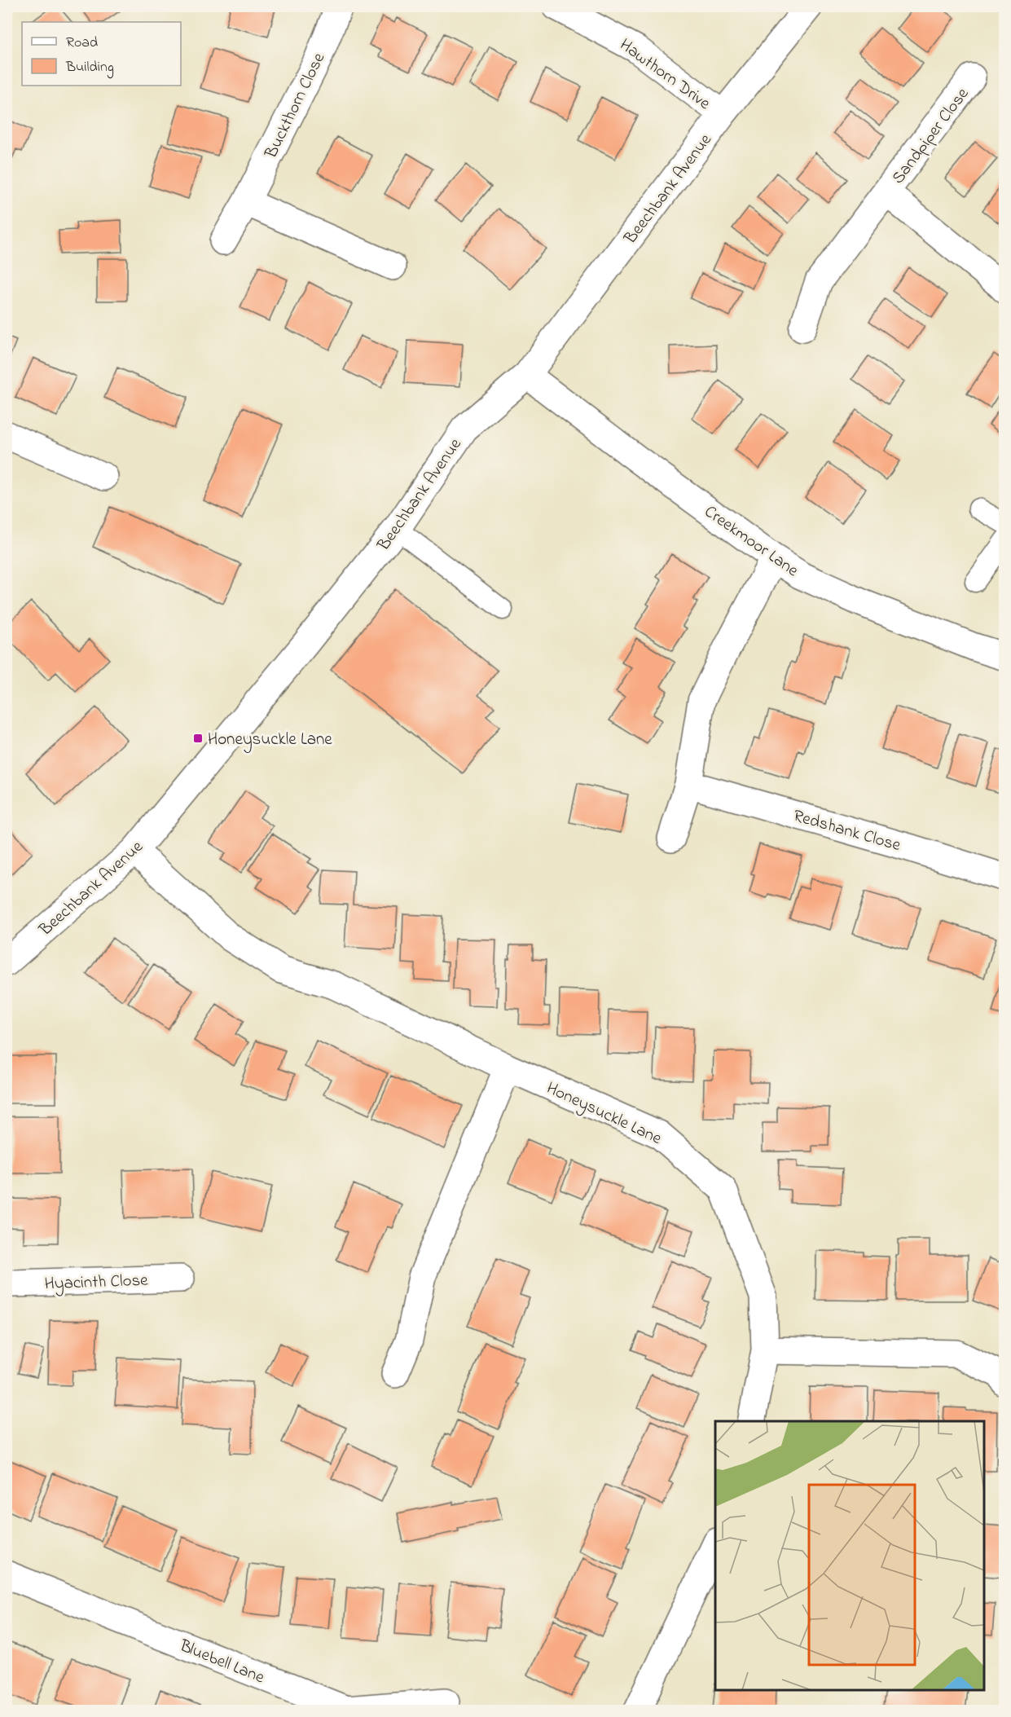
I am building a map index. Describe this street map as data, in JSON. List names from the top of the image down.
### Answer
{
  "streets": {
    "street": [
      "Hawthorn Drive",
      "Buckthorn Close",
      "Sandpiper Close",
      "Beechbank Avenue",
      "Creekmoor Lane",
      "Redshank Close",
      "Honeysuckle Lane",
      "Hyacinth Close",
      "Bluebell Lane"
    ]
  },
  "crossings": [
    ["Hawthorn Drive", "Beechbank Avenue"],
    ["Beechbank Avenue", "Creekmoor Lane"],
    ["Beechbank Avenue", "Honeysuckle Lane"]
  ],
  "places": {
    "transit": ["Honeysuckle Lane"]
  },
  "legend": ["Road", "Building"]
}
